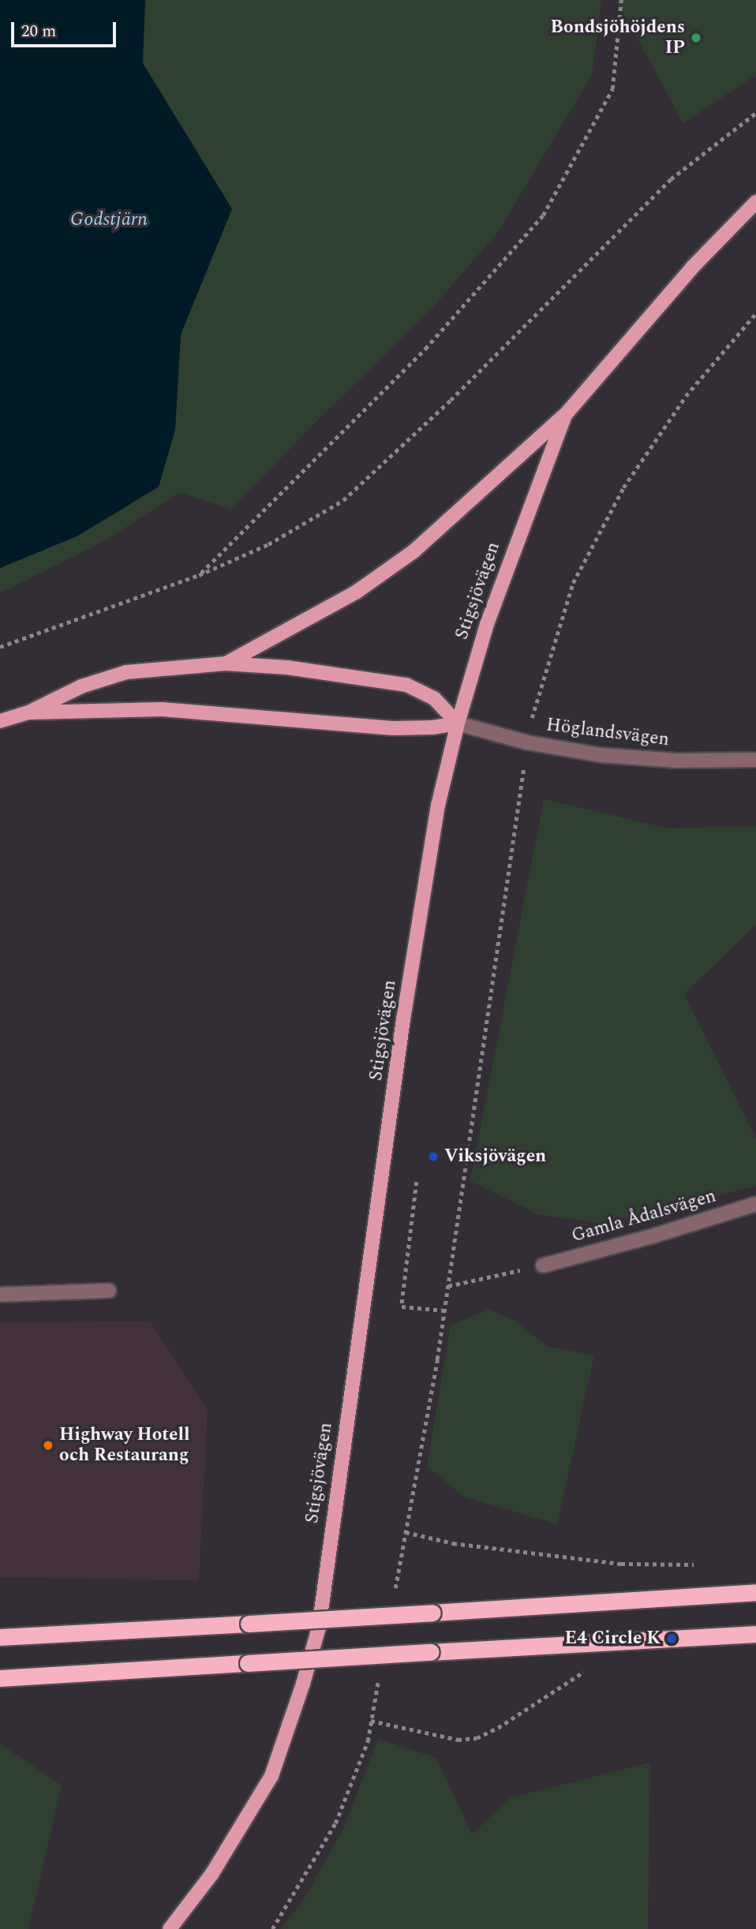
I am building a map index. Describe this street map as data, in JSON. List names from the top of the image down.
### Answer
{
  "streets": {
    "main road": ["Stigsjövägen"],
    "street": ["Höglandsvägen", "Gamla Ådalsvägen"]
  },
  "crossings": [
    ["Stigsjövägen", "Höglandsvägen"]
  ],
  "water": ["Godstjärn"],
  "places": [
    "Bondsjöhöjdens IP",
    "Viksjövägen",
    "Highway Hotell och Restaurang",
    "E4 Circle K"
  ],
  "scale_bar": "20 m"
}
